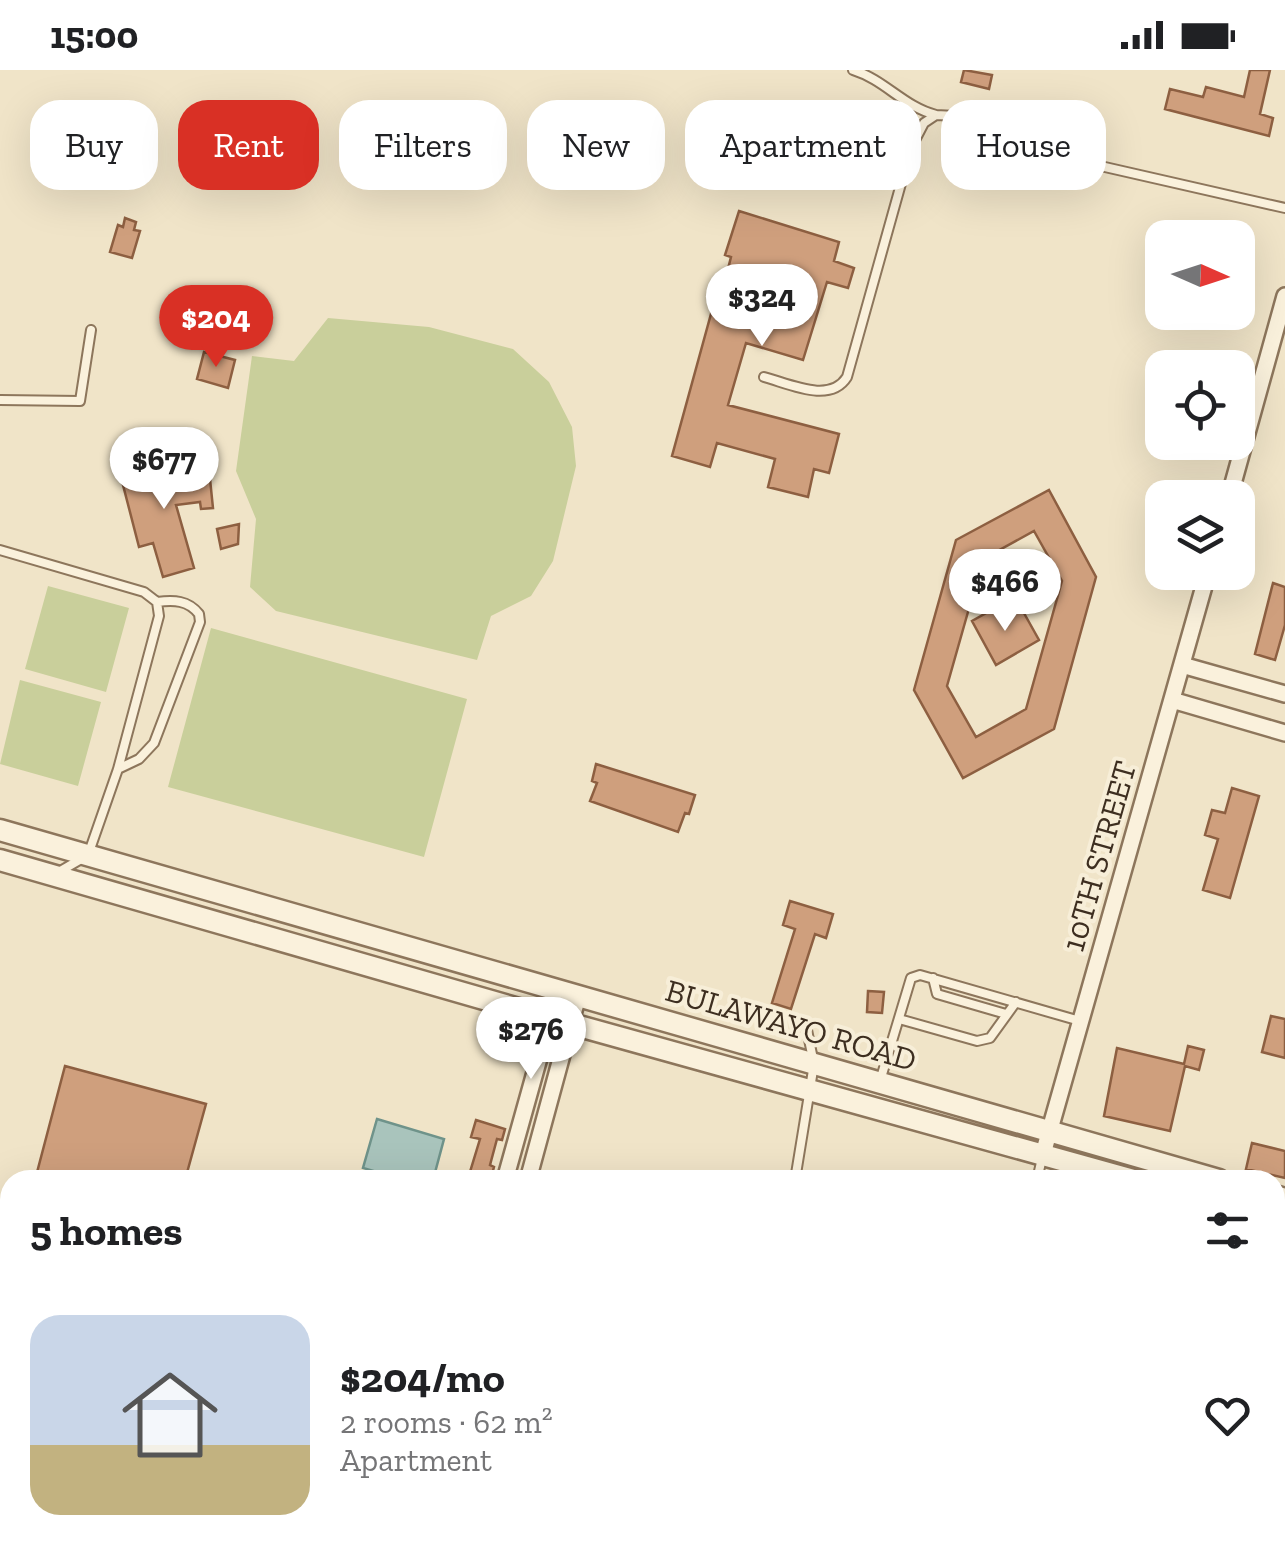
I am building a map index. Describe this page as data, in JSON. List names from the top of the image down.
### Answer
{
  "streets": {
    "street": ["10TH STREET", "BULAWAYO ROAD"]
  },
  "crossings": [
    ["10TH STREET", "BULAWAYO ROAD"]
  ],
  "north": "right",
  "page": {
    "status": "15:00",
    "chip": [
      "Buy",
      "Rent",
      "Filters",
      "New",
      "Apartment",
      "House"
    ],
    "price": [
      "$324",
      "$204",
      "$677",
      "$466",
      "$276"
    ],
    "heading": "5 homes",
    "list": [
      {
        "name": "$204/mo",
        "note": "2 rooms · 62 m² · Apartment"
      }
    ]
  }
}
